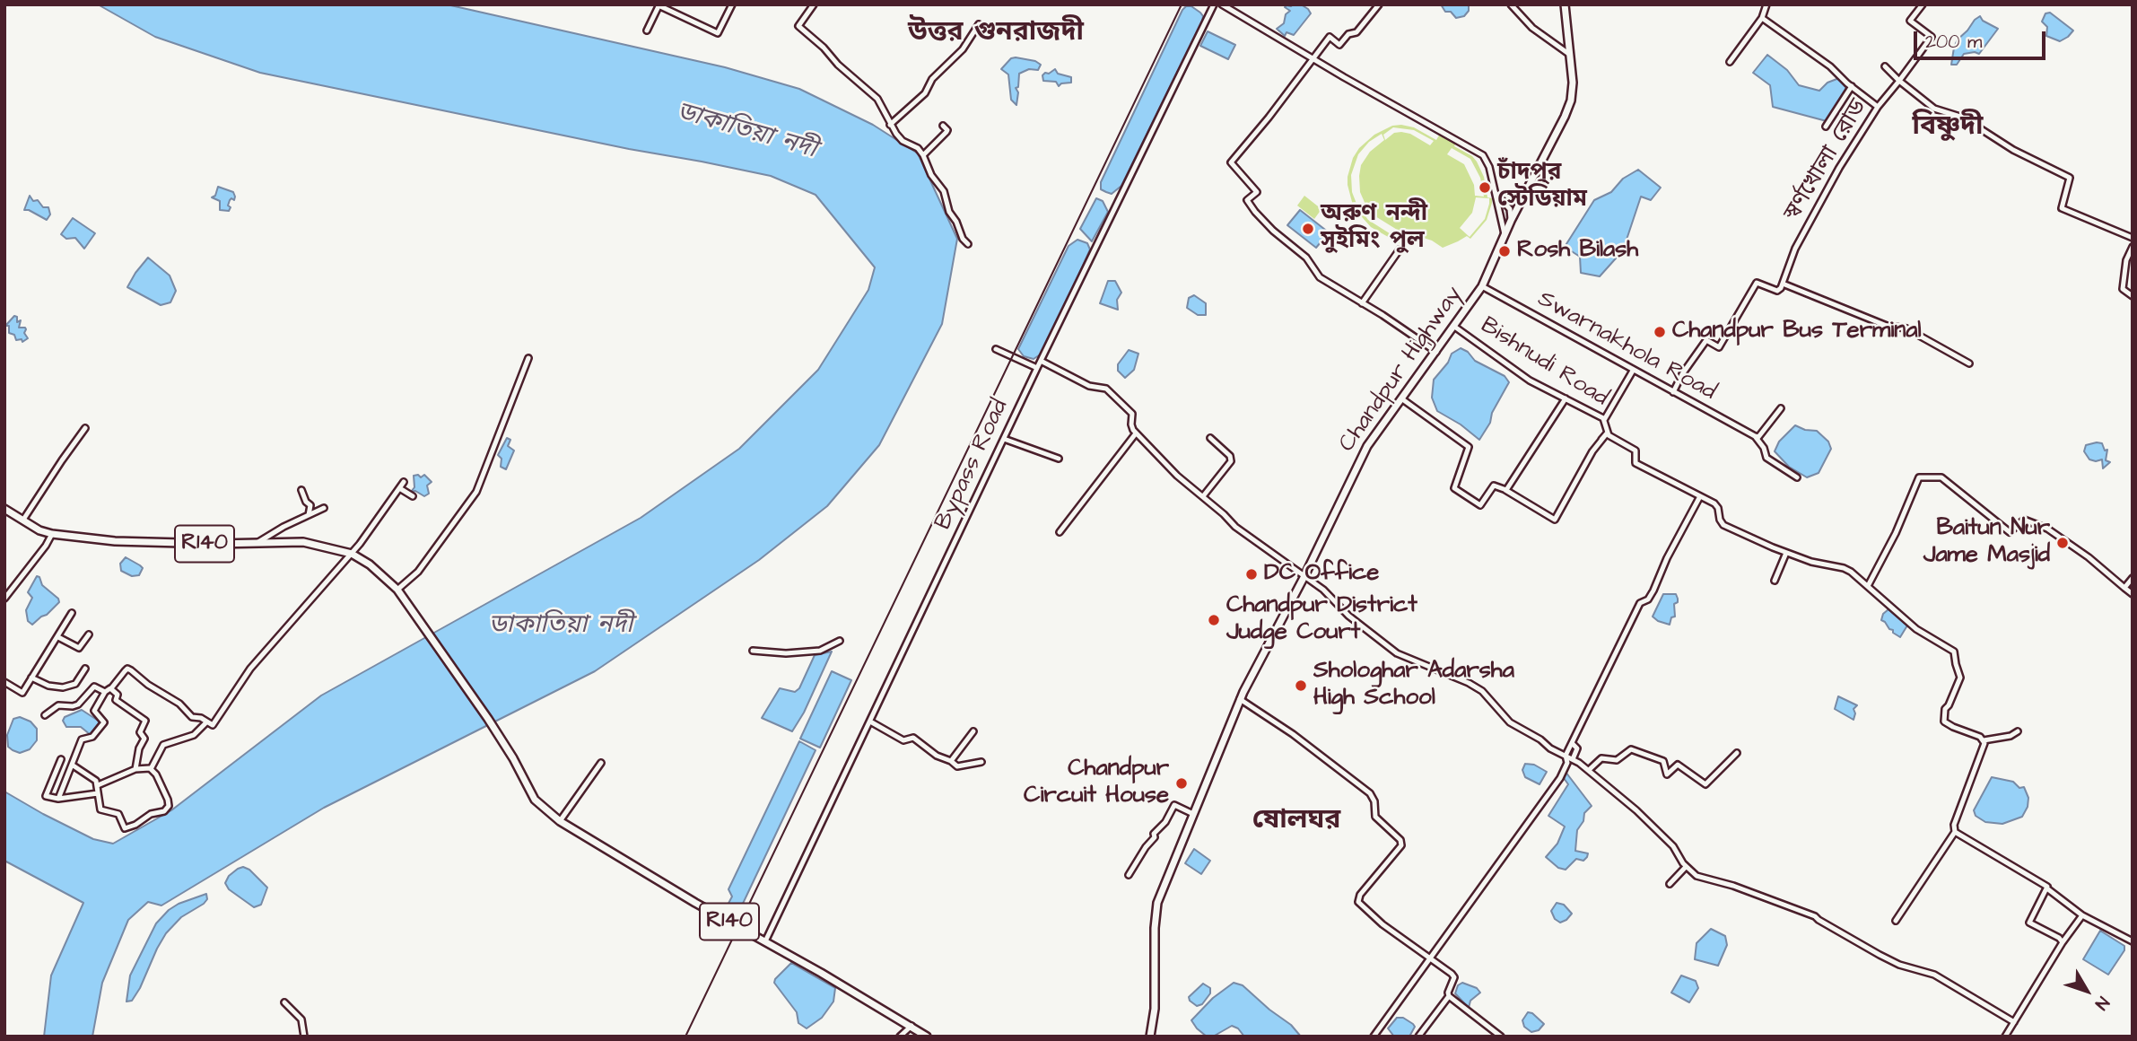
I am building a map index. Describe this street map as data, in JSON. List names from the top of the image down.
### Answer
{
  "streets": {
    "main road": ["Chandpur Highway", "R140"],
    "street": [
      "স্বর্ণখোলা রোড",
      "Swarnakhola Road",
      "Bishnudi Road",
      "Bypass Road"
    ]
  },
  "crossings": [
    ["Swarnakhola Road", "Chandpur Highway"],
    ["Bishnudi Road", "Chandpur Highway"],
    ["Bypass Road", "R140"]
  ],
  "districts": ["উত্তর গুনরাজদী", "বিষ্ণুদী", "ষোলঘর"],
  "water": ["ডাকাতিয়া নদী"],
  "places": [
    "চাঁদপুর স্টেডিয়াম",
    "অরুণ নন্দী সুইমিং পুল",
    "Rosh Bilash",
    "Chandpur Bus Terminal",
    "Baitun Nur Jame Masjid",
    "DC Office",
    "Chandpur District Judge Court",
    "Shologhar Adarsha High School",
    "Chandpur Circuit House"
  ],
  "scale_bar": "200 m",
  "north": "bottom right"
}
